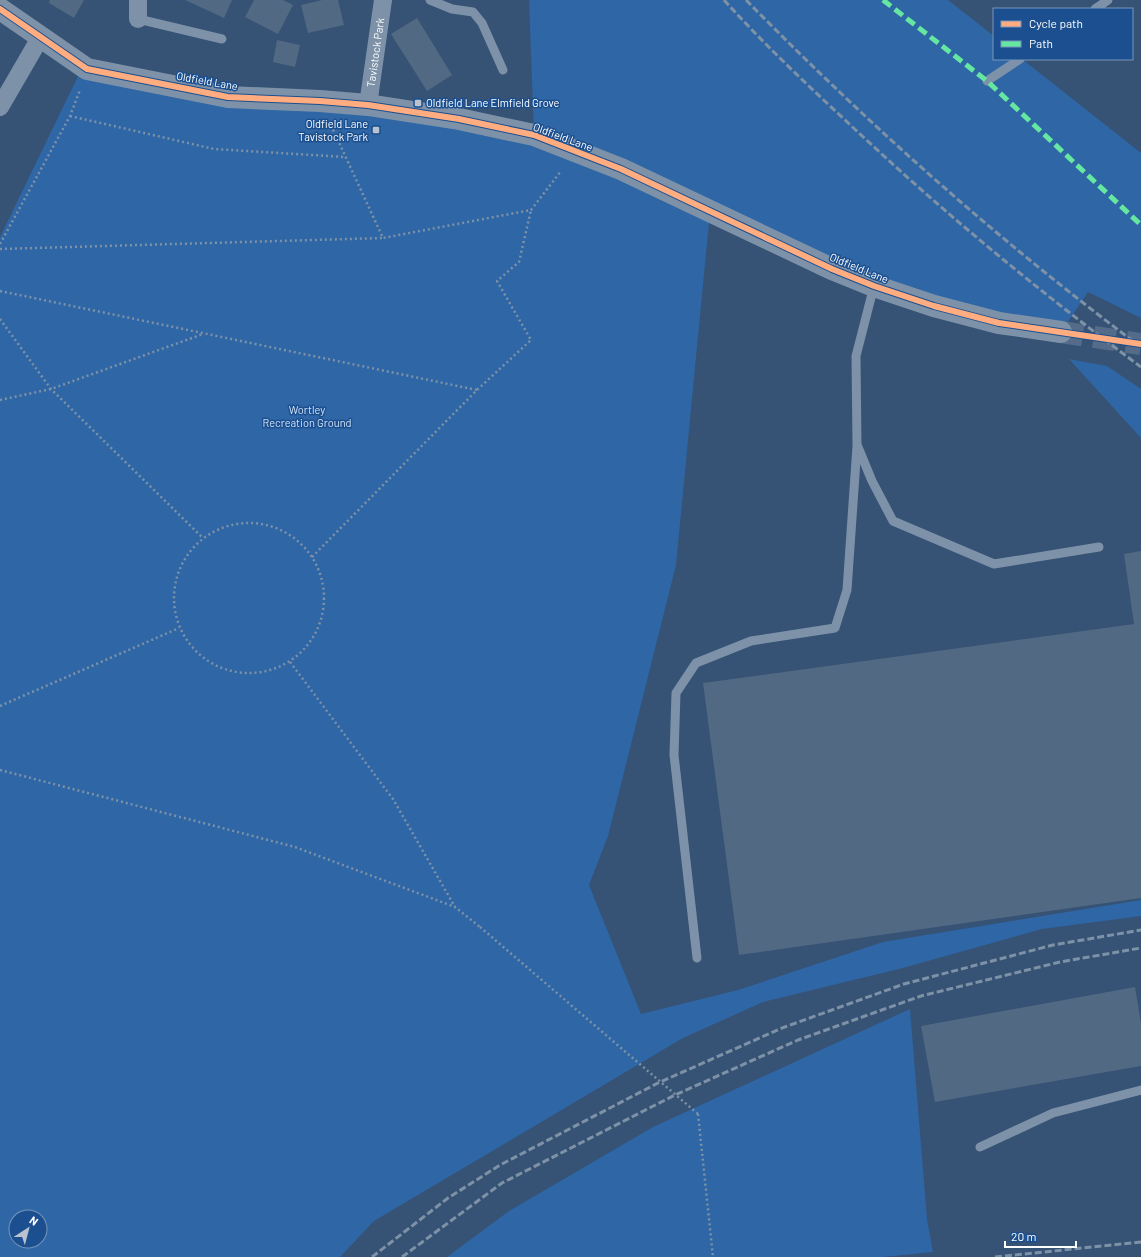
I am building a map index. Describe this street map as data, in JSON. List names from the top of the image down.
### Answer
{
  "streets": {
    "street": ["Tavistock Park", "Oldfield Lane"]
  },
  "crossings": [
    ["Tavistock Park", "Oldfield Lane"]
  ],
  "parks": ["Wortley Recreation Ground"],
  "places": {
    "transit": ["Oldfield Lane Elmfield Grove", "Oldfield Lane Tavistock Park"]
  },
  "legend": ["Cycle path", "Path"],
  "scale_bar": "20 m",
  "north": "top right"
}
